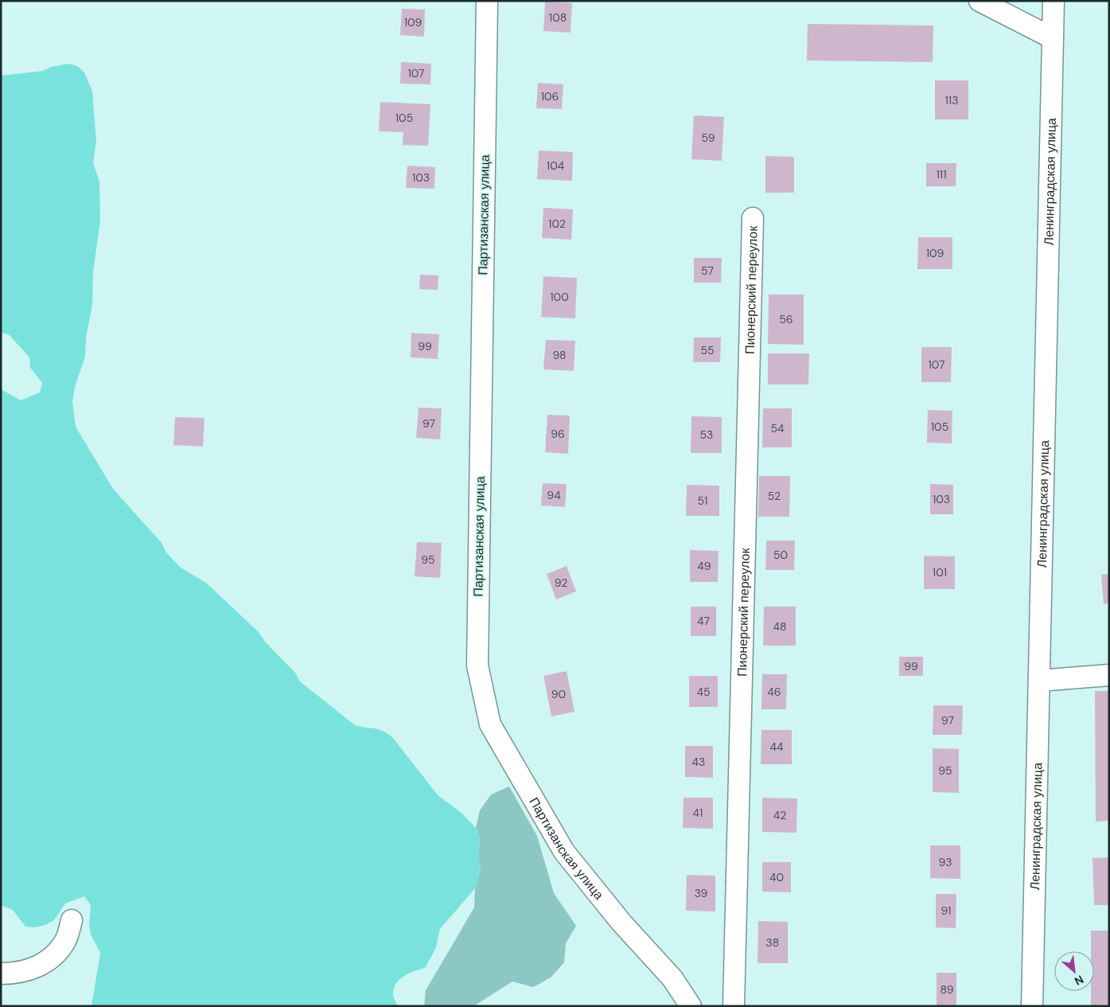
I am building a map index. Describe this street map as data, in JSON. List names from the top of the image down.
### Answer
{
  "streets": {
    "street": ["Ленинградская улица", "Партизанская улица", "Пионерский переулок"]
  },
  "house_numbers": [
    "108",
    "109",
    "107",
    "106",
    "113",
    "105",
    "59",
    "104",
    "111",
    "103",
    "102",
    "109",
    "57",
    "100",
    "56",
    "99",
    "55",
    "98",
    "107",
    "97",
    "105",
    "54",
    "96",
    "53",
    "94",
    "52",
    "103",
    "51",
    "50",
    "95",
    "49",
    "101",
    "92",
    "47",
    "48",
    "99",
    "45",
    "46",
    "90",
    "97",
    "44",
    "43",
    "95",
    "41",
    "42",
    "93",
    "40",
    "39",
    "91",
    "38",
    "89"
  ],
  "north": "bottom right"
}
